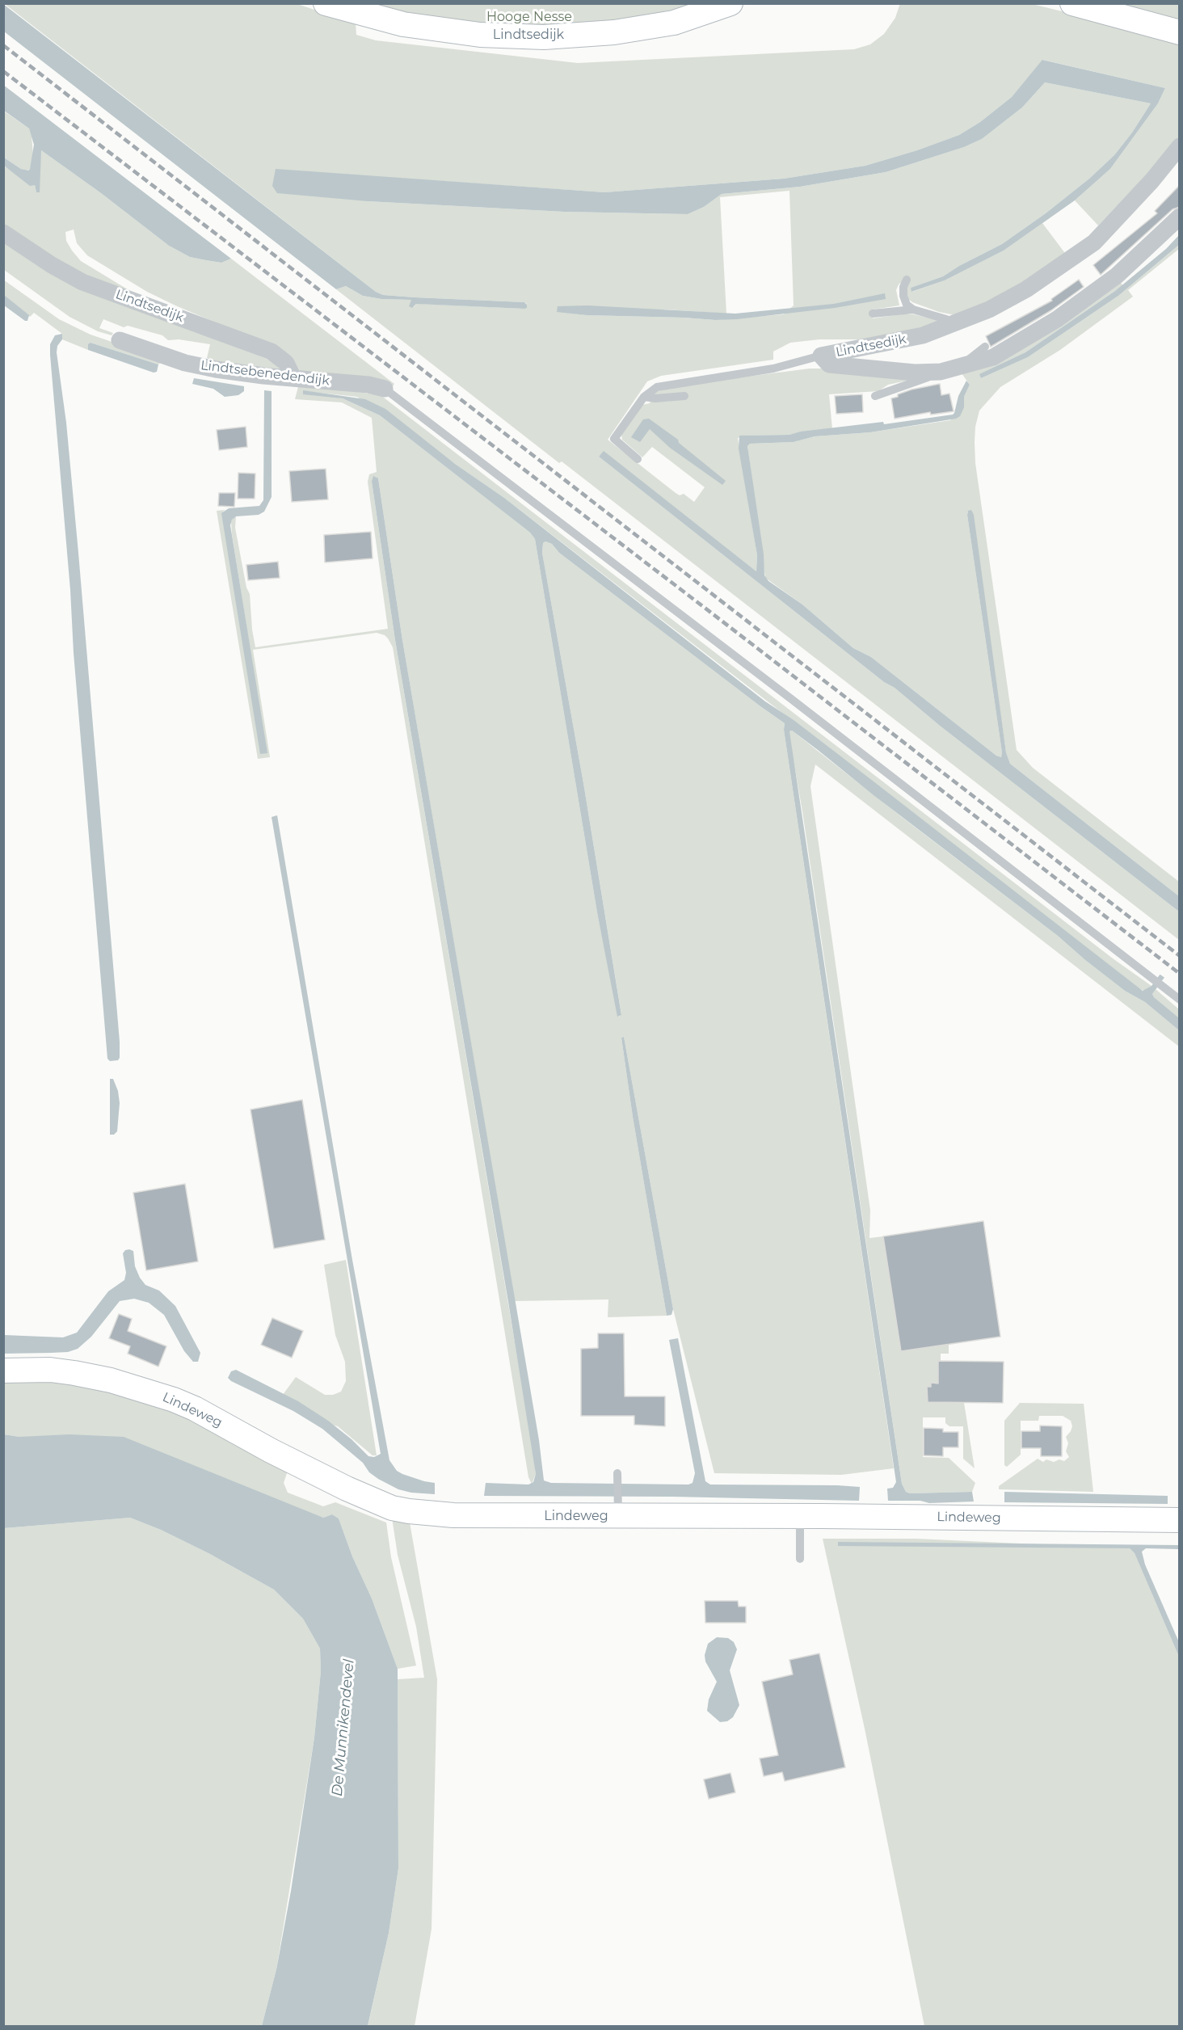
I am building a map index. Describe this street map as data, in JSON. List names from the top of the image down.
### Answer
{
  "streets": {
    "main road": ["Lindtsedijk", "Lindeweg"],
    "street": ["Lindtsebenedendijk"]
  },
  "crossings": [
    ["Lindtsedijk", "Lindtsebenedendijk"]
  ],
  "water": ["De Munnikendevel"],
  "parks": ["Hooge Nesse"]
}
